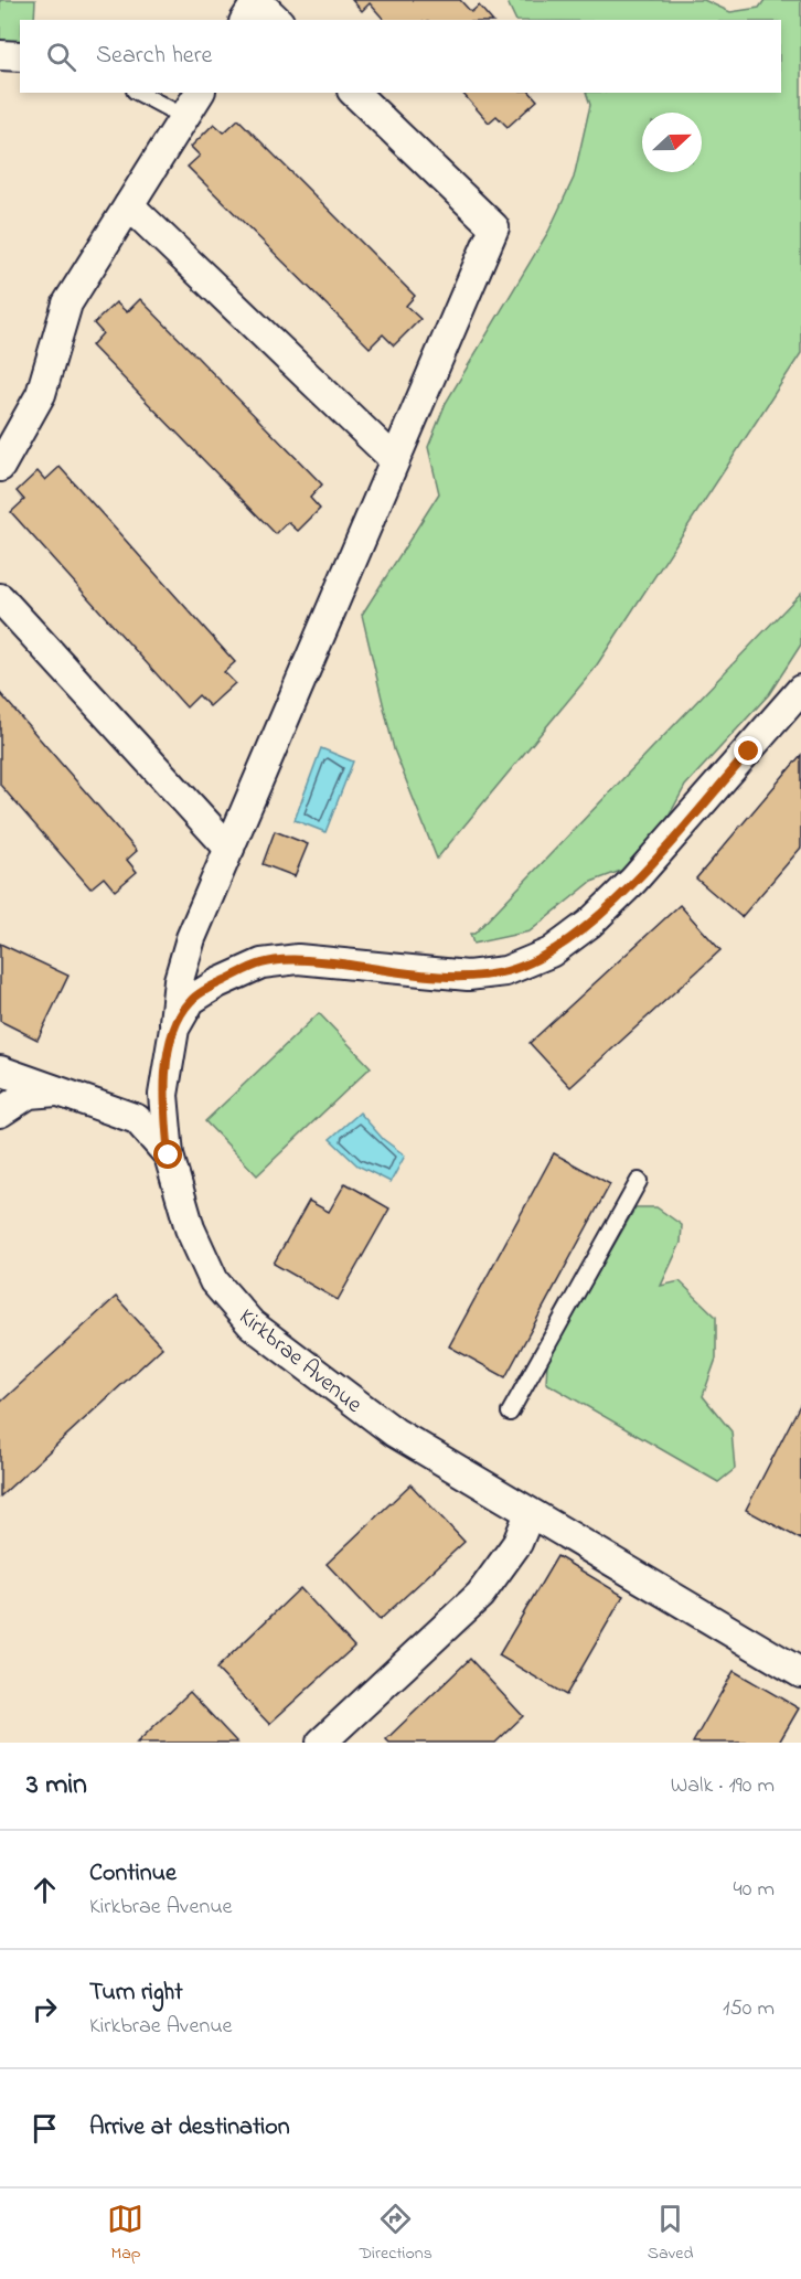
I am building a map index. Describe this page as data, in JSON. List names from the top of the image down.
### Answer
{
  "streets": {
    "street": ["Kirkbrae Avenue"]
  },
  "north": "right",
  "page": {
    "search": "Search here",
    "heading": ["3 min", "Walk · 190 m"],
    "list": [
      ["Continue", "Kirkbrae Avenue", "40 m"],
      ["Turn right", "Kirkbrae Avenue", "150 m"],
      "Arrive at destination"
    ],
    "nav": ["Map", "Directions", "Saved"]
  }
}
